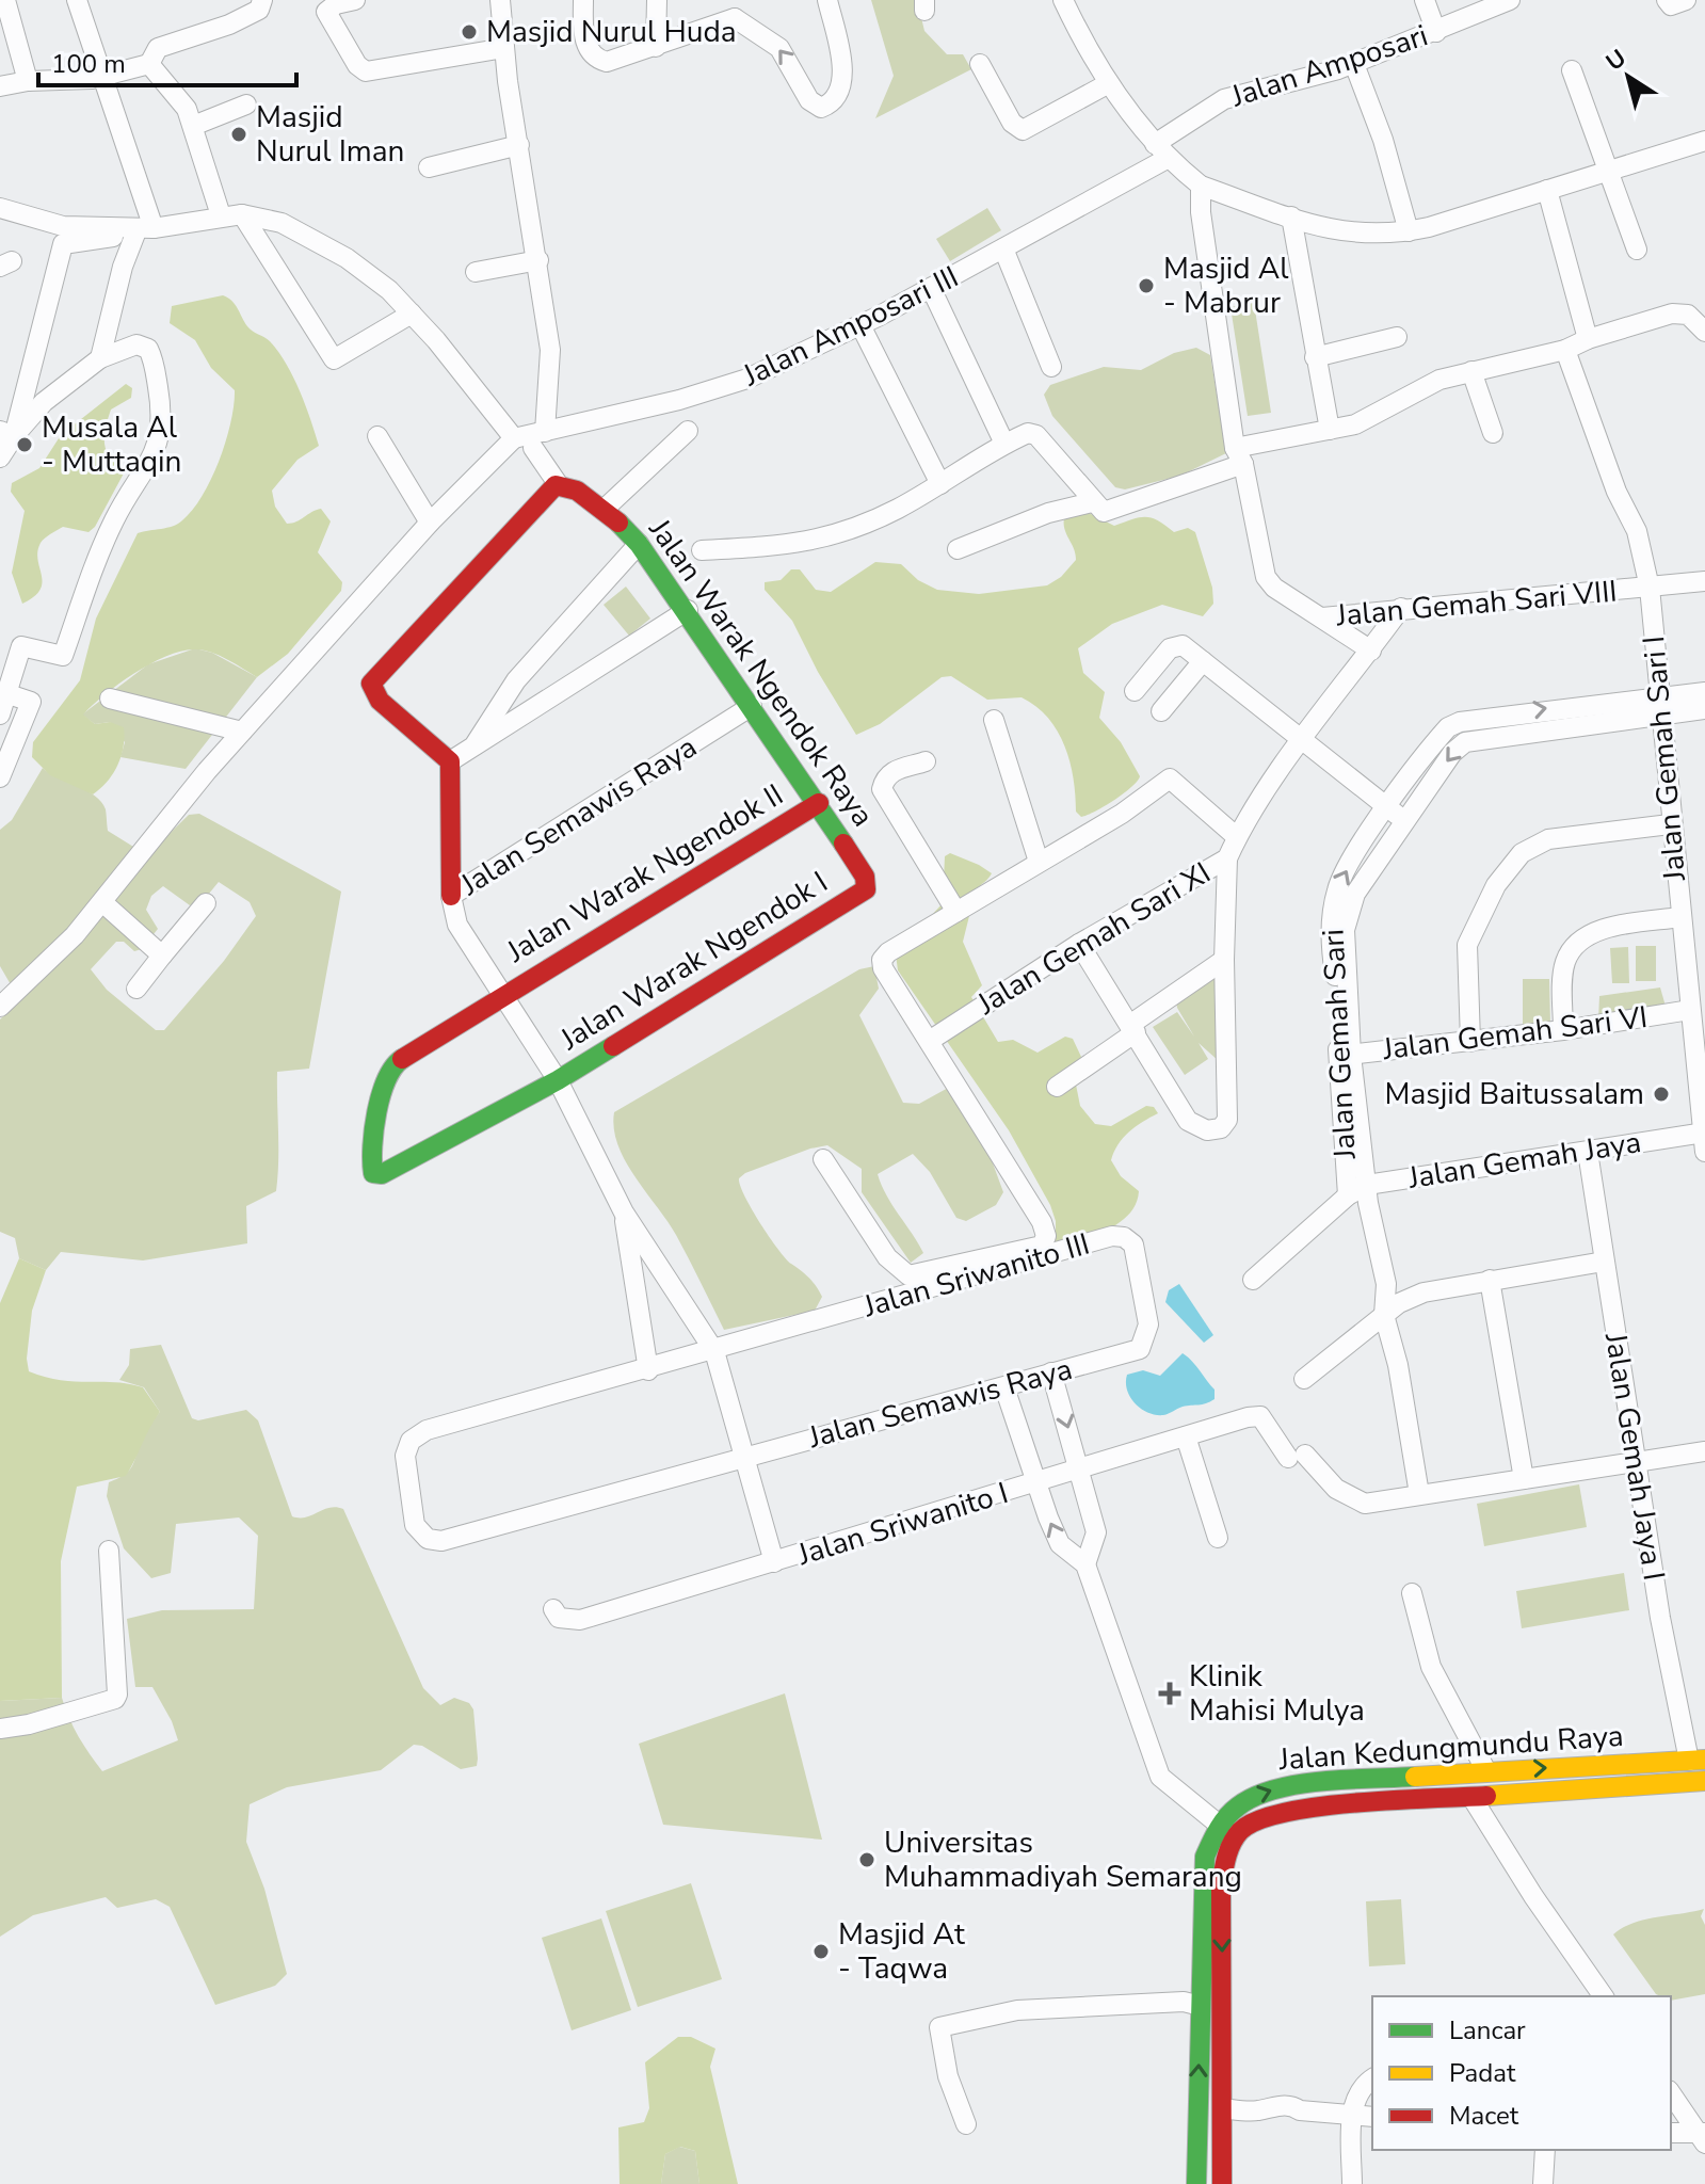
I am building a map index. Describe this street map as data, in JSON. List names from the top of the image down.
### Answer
{
  "streets": {
    "street": [
      "Jalan Amposari",
      "Jalan Amposari III",
      "Jalan Gemah Sari VIII",
      "Jalan Warak Ngendok Raya",
      "Jalan Gemah Sari I",
      "Jalan Semawis Raya",
      "Jalan Warak Ngendok II",
      "Jalan Gemah Sari XI",
      "Jalan Warak Ngendok I",
      "Jalan Gemah Sari VI",
      "Jalan Gemah Sari",
      "Jalan Gemah Jaya",
      "Jalan Sriwanito III",
      "Jalan Gemah Jaya I",
      "Jalan Sriwanito I",
      "Jalan Kedungmundu Raya"
    ]
  },
  "crossings": [
    ["Jalan Amposari", "Jalan Amposari III"],
    ["Jalan Gemah Sari VIII", "Jalan Gemah Sari I"],
    ["Jalan Gemah Sari VIII", "Jalan Gemah Sari XI"],
    ["Jalan Warak Ngendok Raya", "Jalan Semawis Raya"],
    ["Jalan Warak Ngendok Raya", "Jalan Warak Ngendok II"],
    ["Jalan Warak Ngendok Raya", "Jalan Warak Ngendok I"],
    ["Jalan Gemah Sari I", "Jalan Gemah Sari VI"],
    ["Jalan Gemah Sari I", "Jalan Gemah Sari"],
    ["Jalan Gemah Sari I", "Jalan Gemah Jaya"],
    ["Jalan Semawis Raya", "Jalan Warak Ngendok II"],
    ["Jalan Semawis Raya", "Jalan Warak Ngendok I"],
    ["Jalan Semawis Raya", "Jalan Sriwanito III"],
    ["Jalan Semawis Raya", "Jalan Sriwanito I"],
    ["Jalan Warak Ngendok II", "Jalan Warak Ngendok I"],
    ["Jalan Gemah Sari VI", "Jalan Gemah Sari"],
    ["Jalan Gemah Sari", "Jalan Gemah Jaya"],
    ["Jalan Gemah Jaya", "Jalan Gemah Jaya I"],
    ["Jalan Gemah Jaya I", "Jalan Kedungmundu Raya"]
  ],
  "places": {
    "other": [
      "Masjid Nurul Huda",
      "Masjid Nurul Iman",
      "Masjid Al - Mabrur",
      "Musala Al - Muttaqin",
      "Masjid Baitussalam",
      "Universitas Muhammadiyah Semarang",
      "Masjid At - Taqwa"
    ],
    "health": ["Klinik Mahisi Mulya"]
  },
  "legend": ["Lancar", "Padat", "Macet"],
  "scale_bar": "100 m",
  "north": "top left"
}
